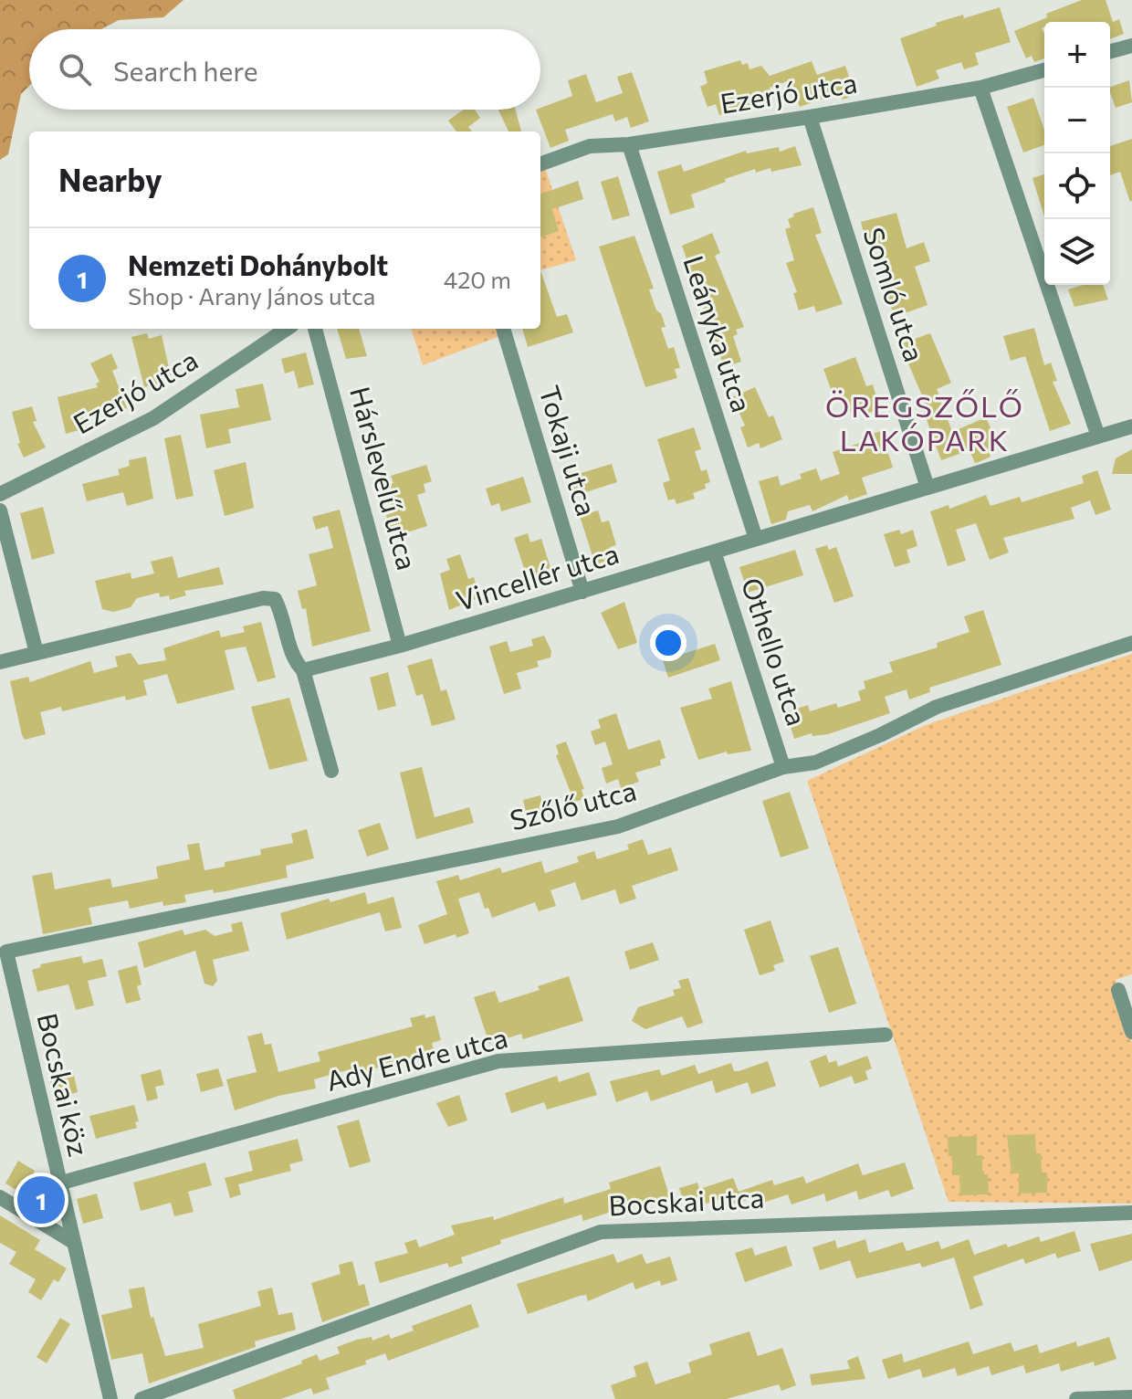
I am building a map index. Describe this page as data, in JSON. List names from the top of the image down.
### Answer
{
  "streets": {
    "street": [
      "Ezerjó utca",
      "Somló utca",
      "Leányka utca",
      "Tokaji utca",
      "Hárslevelű utca",
      "Vincellér utca",
      "Othello utca",
      "Szőlő utca",
      "Ady Endre utca",
      "Bocskai köz",
      "Bocskai utca"
    ]
  },
  "crossings": [
    ["Ezerjó utca", "Somló utca"],
    ["Ezerjó utca", "Leányka utca"],
    ["Somló utca", "Vincellér utca"],
    ["Leányka utca", "Vincellér utca"],
    ["Tokaji utca", "Vincellér utca"],
    ["Hárslevelű utca", "Vincellér utca"],
    ["Vincellér utca", "Othello utca"],
    ["Othello utca", "Szőlő utca"],
    ["Szőlő utca", "Bocskai köz"],
    ["Ady Endre utca", "Bocskai köz"]
  ],
  "districts": ["ÖREGSZŐLŐ LAKÓPARK"],
  "page": {
    "map_buttons": ["+", "−"],
    "search": "Search here",
    "heading": "Nearby",
    "list": [
      {
        "mark": "1",
        "name": "Nemzeti Dohánybolt",
        "note": "Shop · Arany János utca",
        "value": "420 m"
      }
    ],
    "pins": "1"
  }
}
